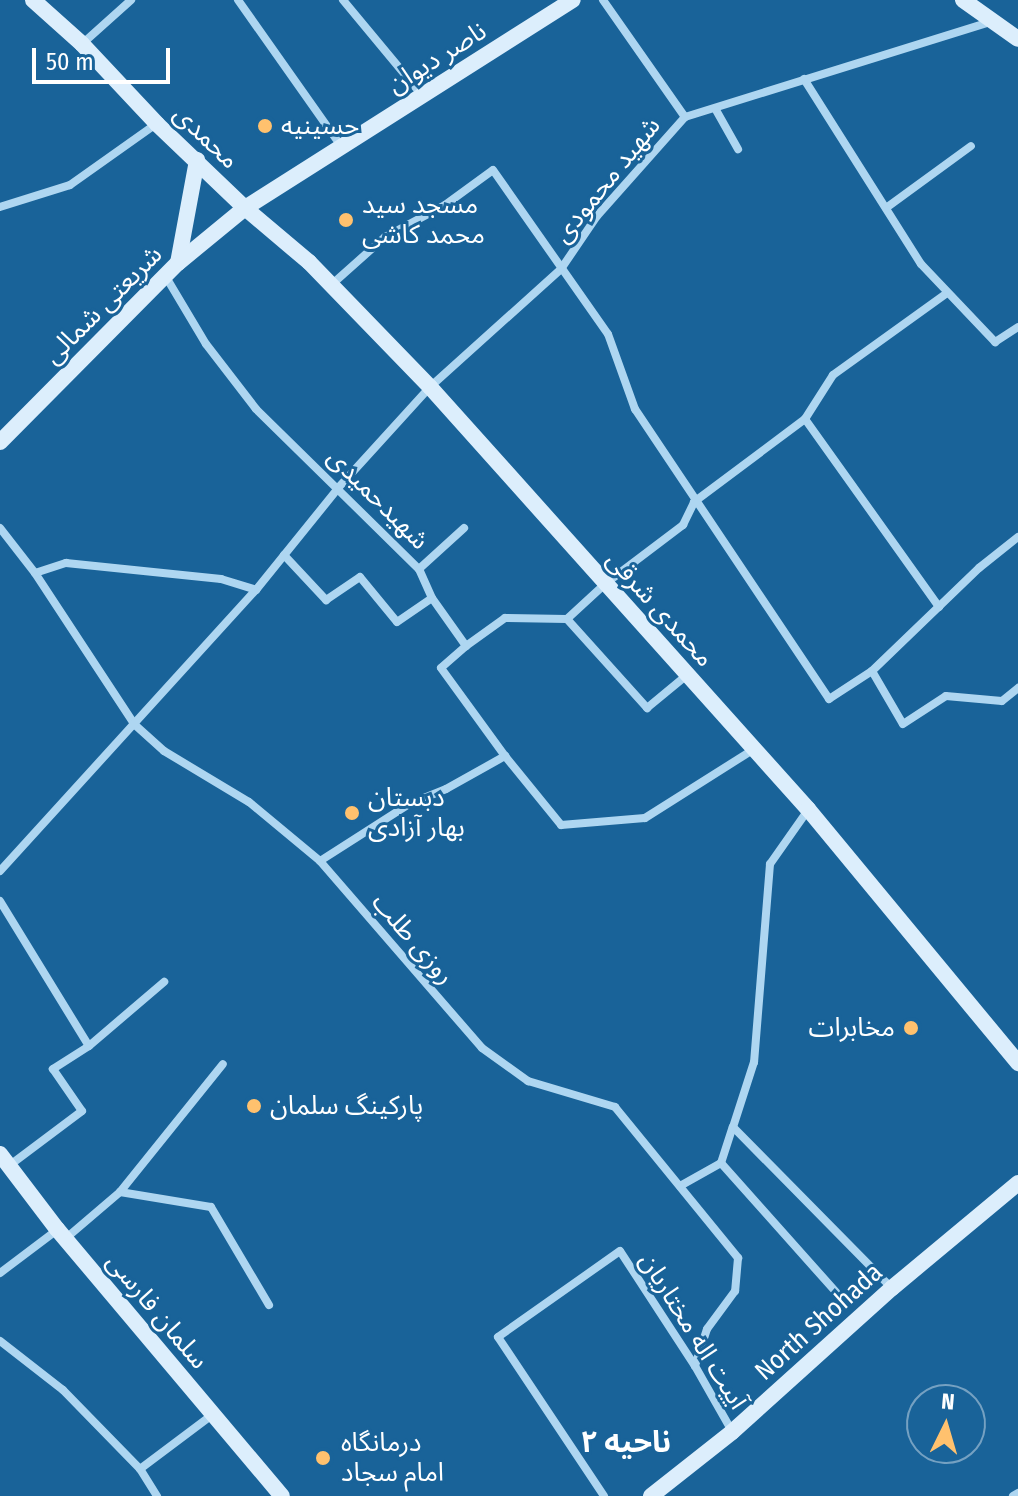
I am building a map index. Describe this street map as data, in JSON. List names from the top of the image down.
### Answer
{
  "streets": {
    "main road": [
      "ناصر دیوان",
      "محمدی",
      "شریعتی شمالی",
      "محمدی شرقی",
      "سلمان فارسی",
      "North Shohada"
    ],
    "street": [
      "شهید محمودی",
      "شهیدحمیدی",
      "روزی طلب",
      "آییت اله مختاریان"
    ]
  },
  "crossings": [
    ["ناصر دیوان", "محمدی"],
    ["ناصر دیوان", "شریعتی شمالی"],
    ["ناصر دیوان", "محمدی شرقی"],
    ["محمدی", "شریعتی شمالی"],
    ["محمدی", "محمدی شرقی"],
    ["شهید محمودی", "شهیدحمیدی"],
    ["شهید محمودی", "محمدی شرقی"],
    ["شهید محمودی", "روزی طلب"],
    ["شریعتی شمالی", "شهیدحمیدی"],
    ["شریعتی شمالی", "محمدی شرقی"],
    ["روزی طلب", "آییت اله مختاریان"],
    ["North Shohada", "آییت اله مختاریان"]
  ],
  "districts": ["ناحیه ۲"],
  "places": [
    "حسینیه",
    "مسجد سید محمد کاشی",
    "دبستان بهار آزادی",
    "مخابرات",
    "پارکینگ سلمان",
    "درمانگاه امام سجاد"
  ],
  "scale_bar": "50 m",
  "north": "top"
}
